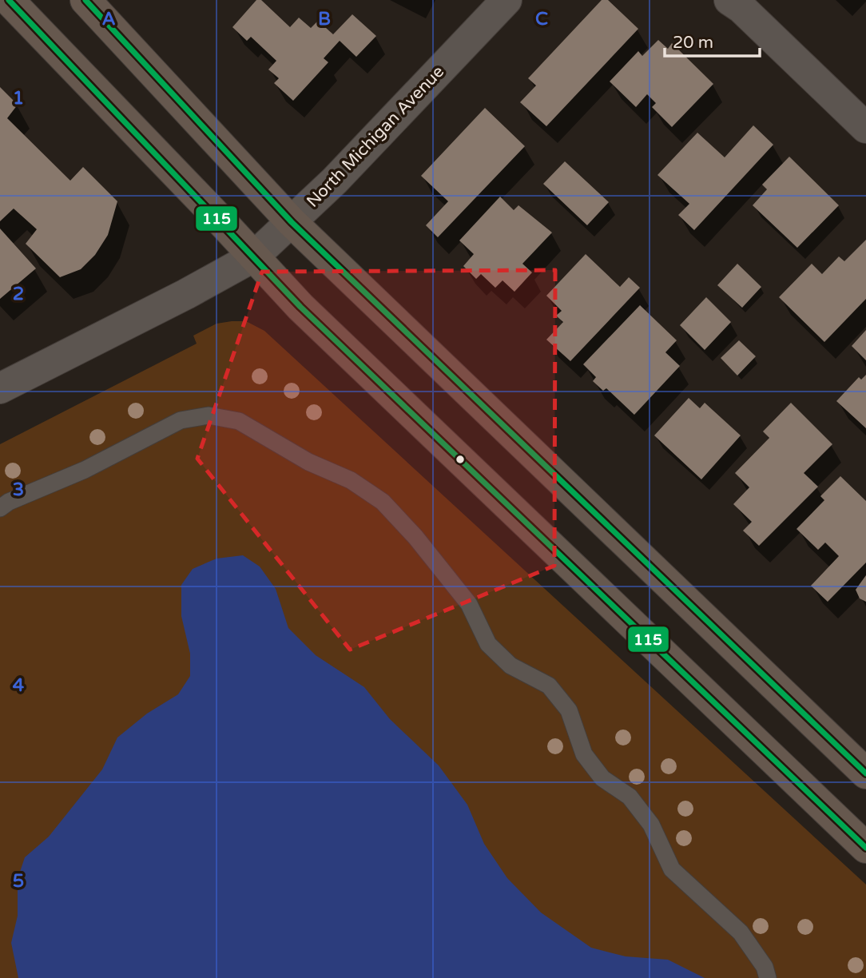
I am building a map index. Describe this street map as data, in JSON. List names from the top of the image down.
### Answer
{
  "streets": {
    "street": ["North Michigan Avenue"]
  },
  "lines": ["transit line 115"],
  "scale_bar": "20 m",
  "grid": {
    "columns": ["A", "B", "C"],
    "rows": [
      "1",
      "2",
      "3",
      "4",
      "5"
    ]
  }
}
